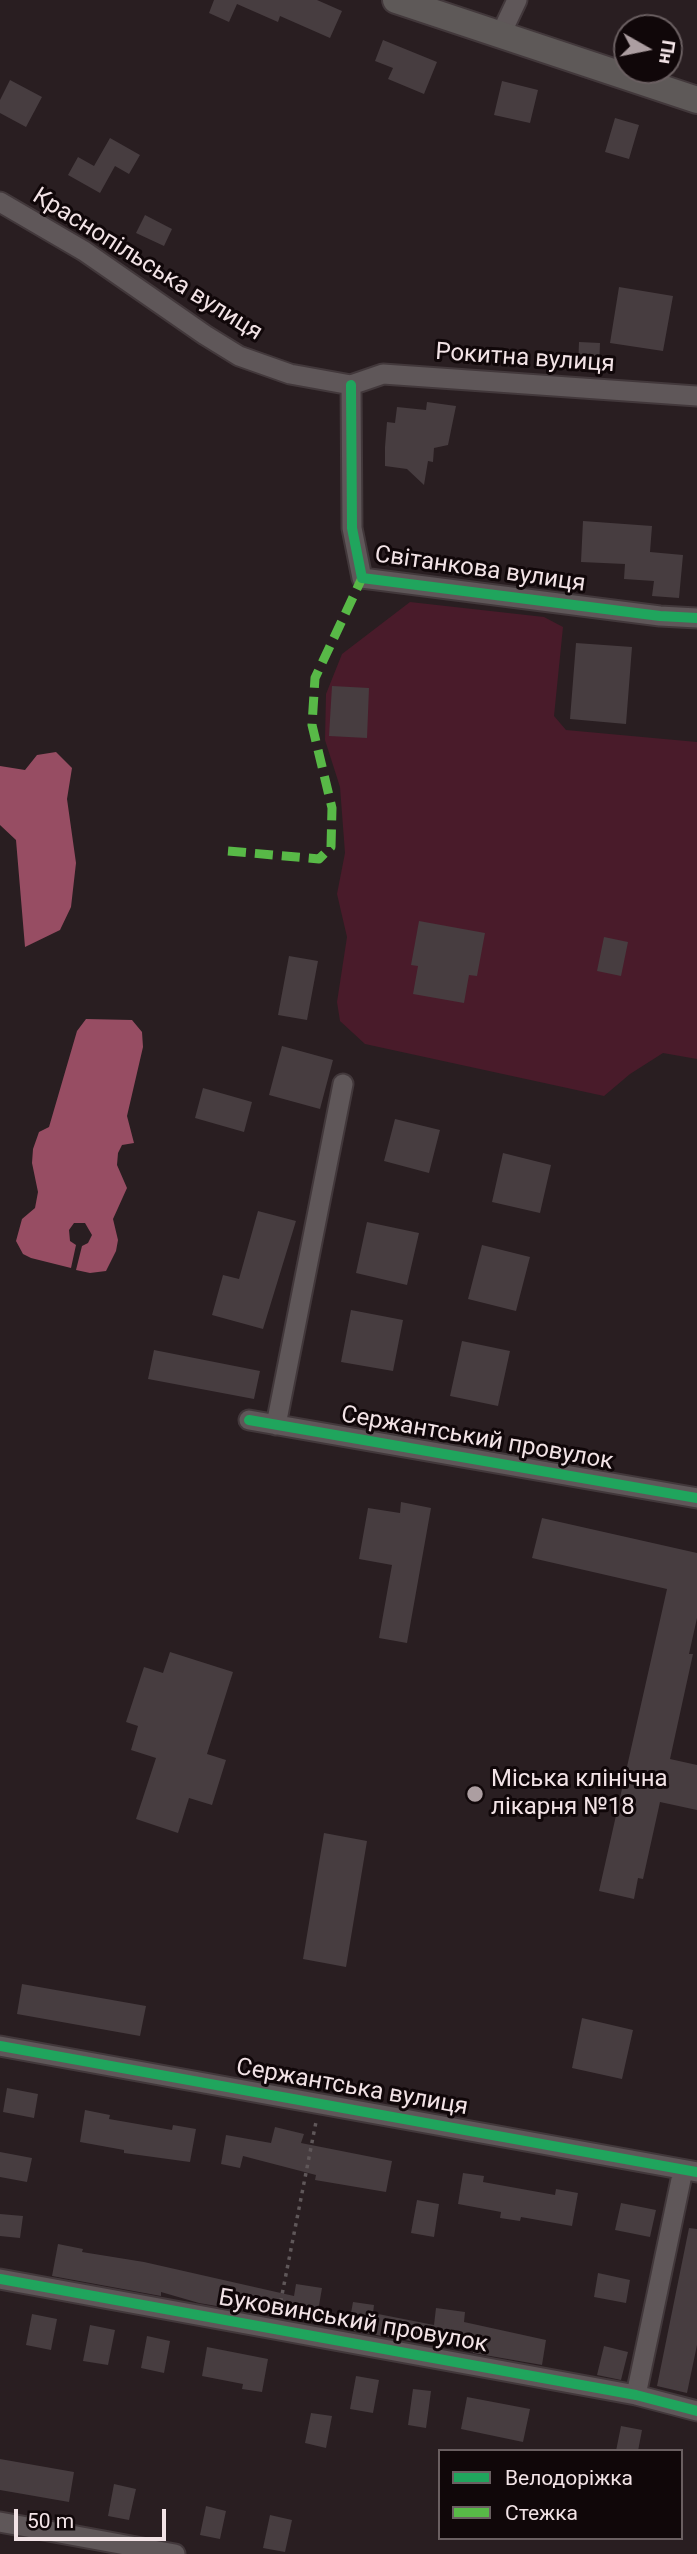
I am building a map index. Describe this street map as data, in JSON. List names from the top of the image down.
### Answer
{
  "streets": {
    "street": [
      "Краснопільська вулиця",
      "Рокитна вулиця",
      "Світанкова вулиця",
      "Сержантський провулок",
      "Сержантська вулиця",
      "Буковинський провулок"
    ]
  },
  "crossings": [
    ["Краснопільська вулиця", "Рокитна вулиця"],
    ["Краснопільська вулиця", "Світанкова вулиця"],
    ["Рокитна вулиця", "Світанкова вулиця"]
  ],
  "places": ["Міська клінічна лікарня №18"],
  "legend": ["Велодоріжка", "Стежка"],
  "scale_bar": "50 m",
  "north": "right"
}
